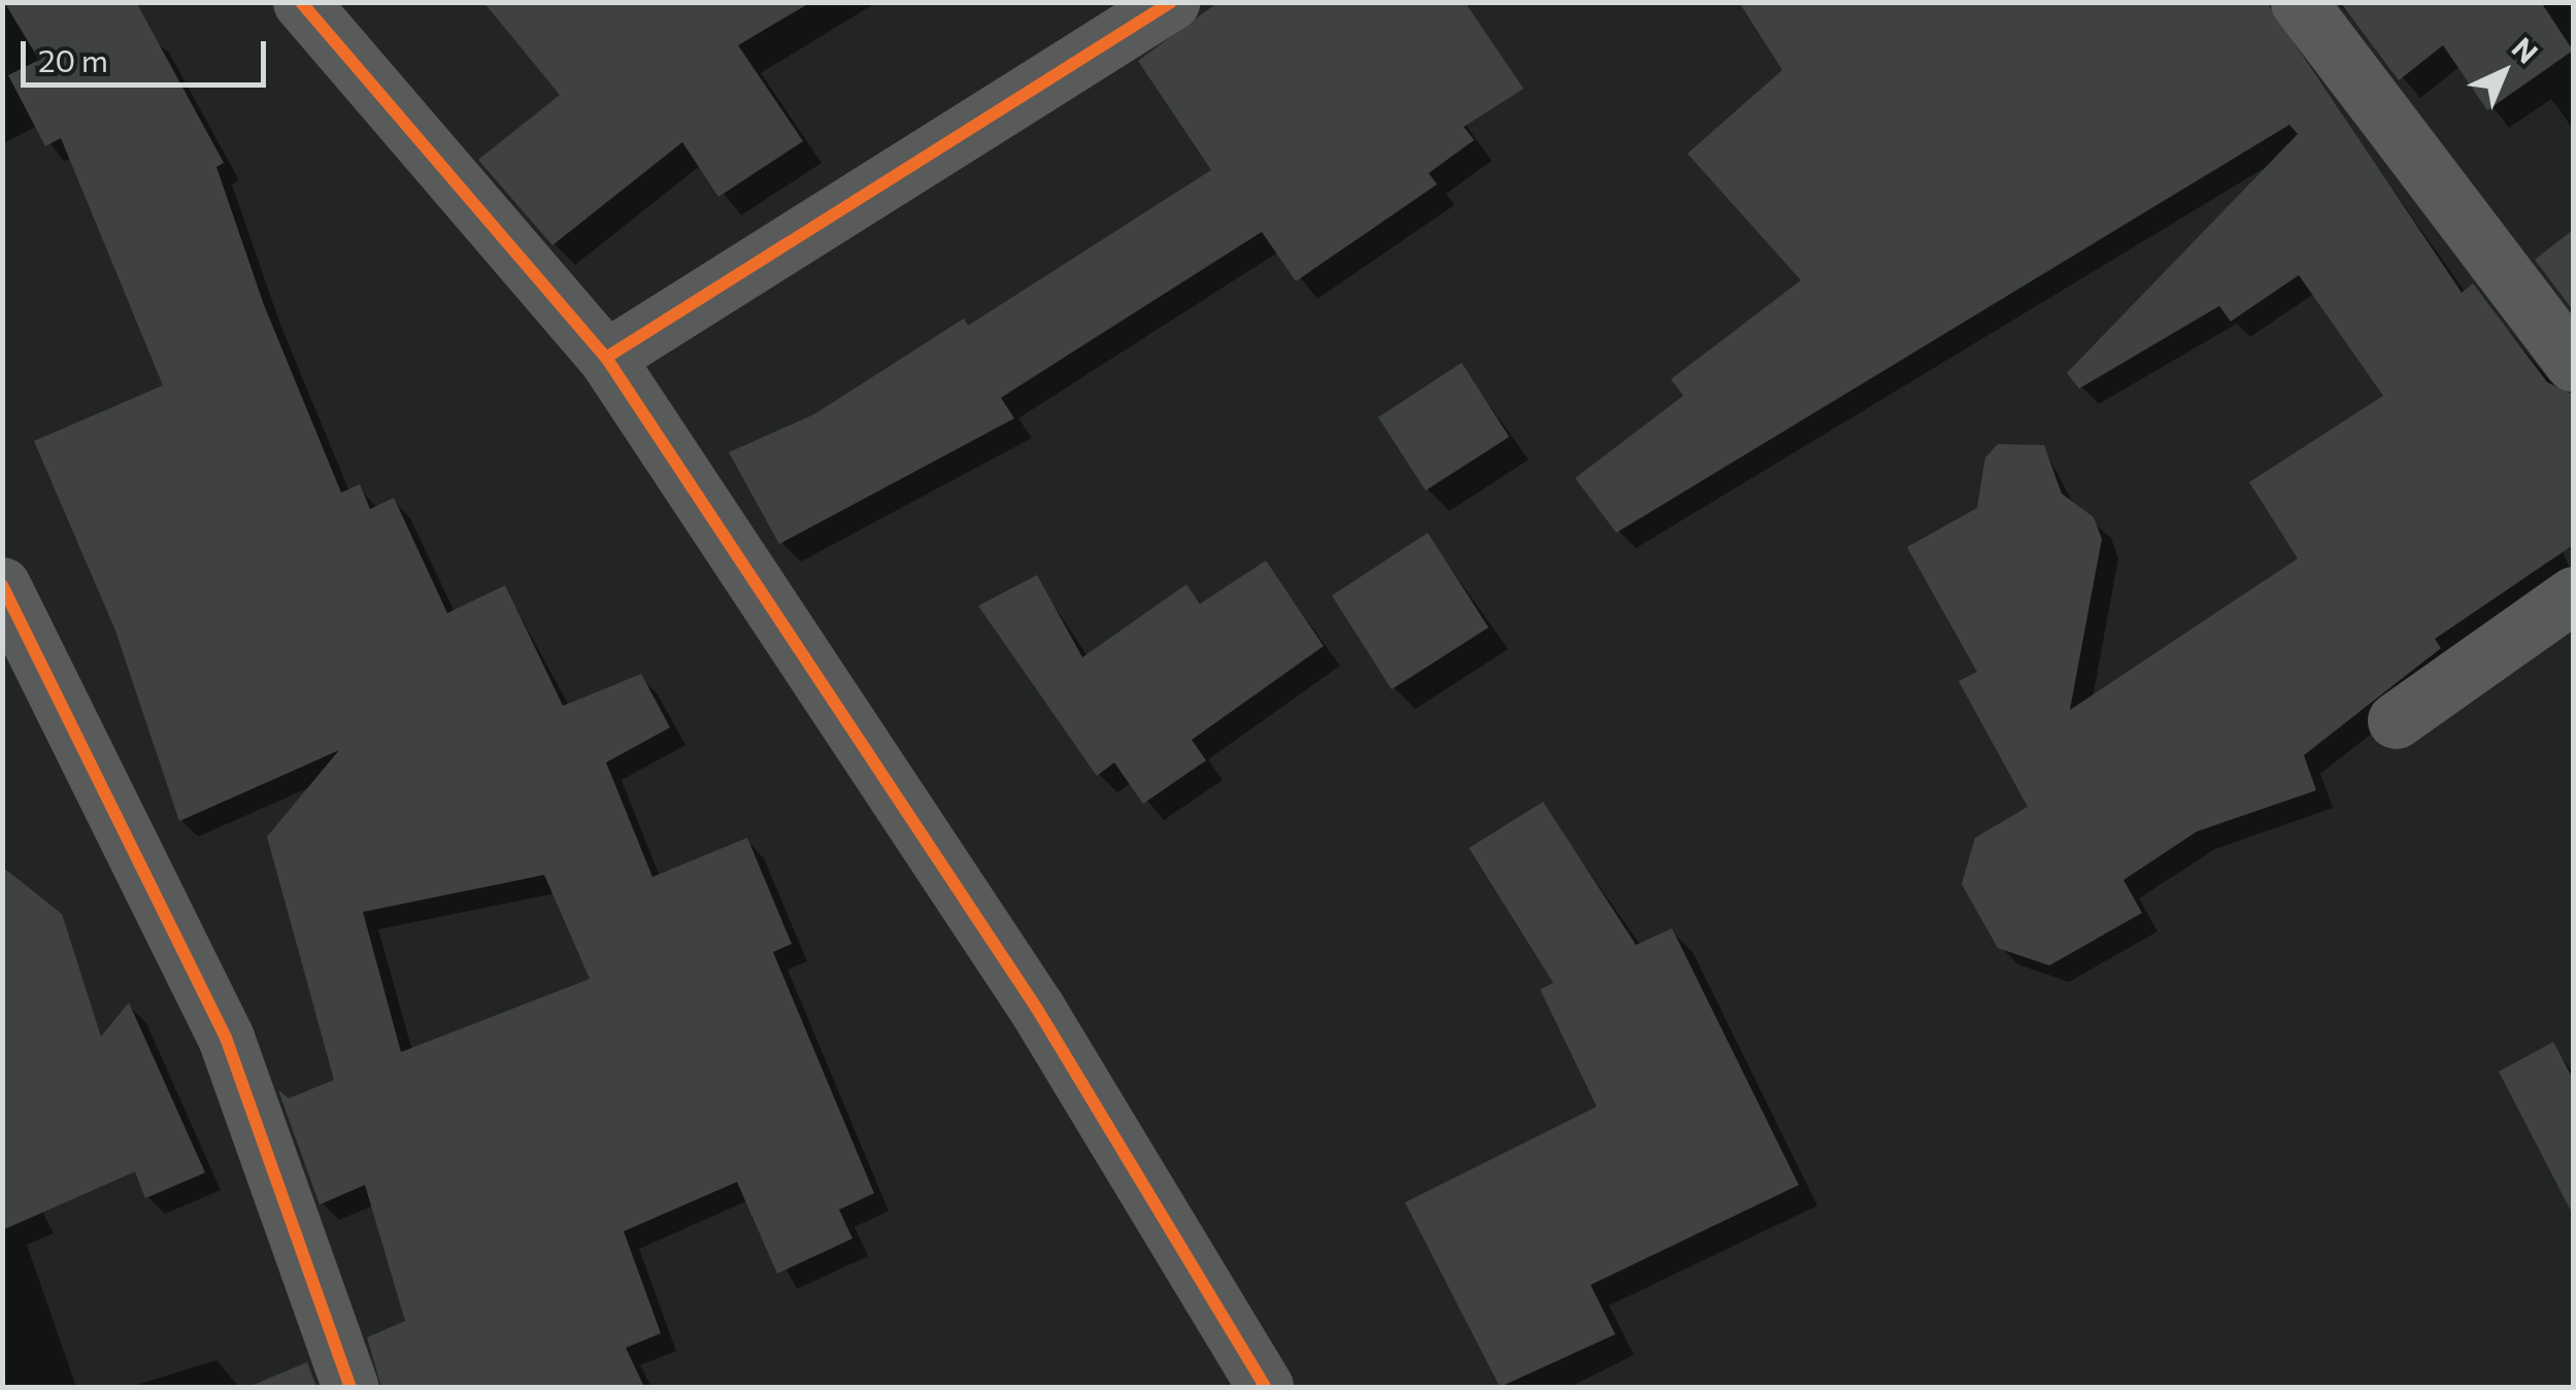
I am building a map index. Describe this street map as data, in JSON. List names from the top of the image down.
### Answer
{
  "scale_bar": "20 m",
  "north": "top right"
}
